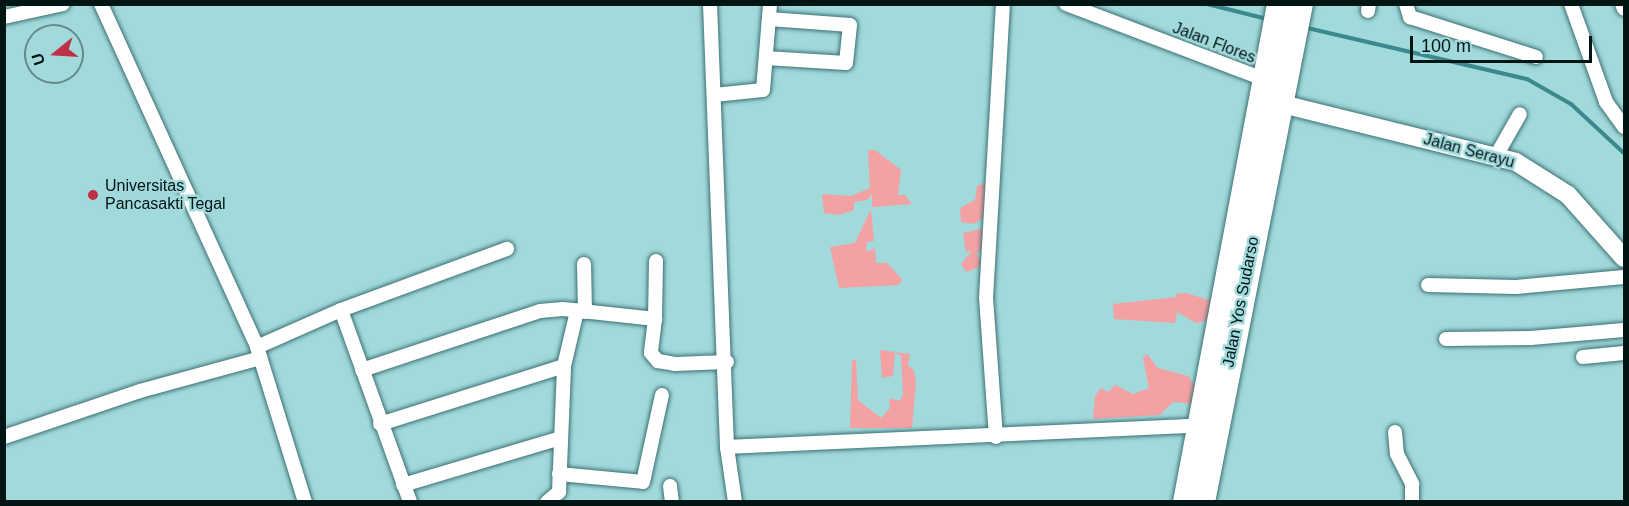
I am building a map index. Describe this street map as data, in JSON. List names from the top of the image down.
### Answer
{
  "streets": {
    "highway": ["Jalan Yos Sudarso"],
    "street": ["Jalan Flores", "Jalan Serayu"]
  },
  "crossings": [
    ["Jalan Flores", "Jalan Serayu"],
    ["Jalan Flores", "Jalan Yos Sudarso"],
    ["Jalan Serayu", "Jalan Yos Sudarso"]
  ],
  "places": ["Universitas Pancasakti Tegal"],
  "scale_bar": "100 m",
  "north": "left"
}
